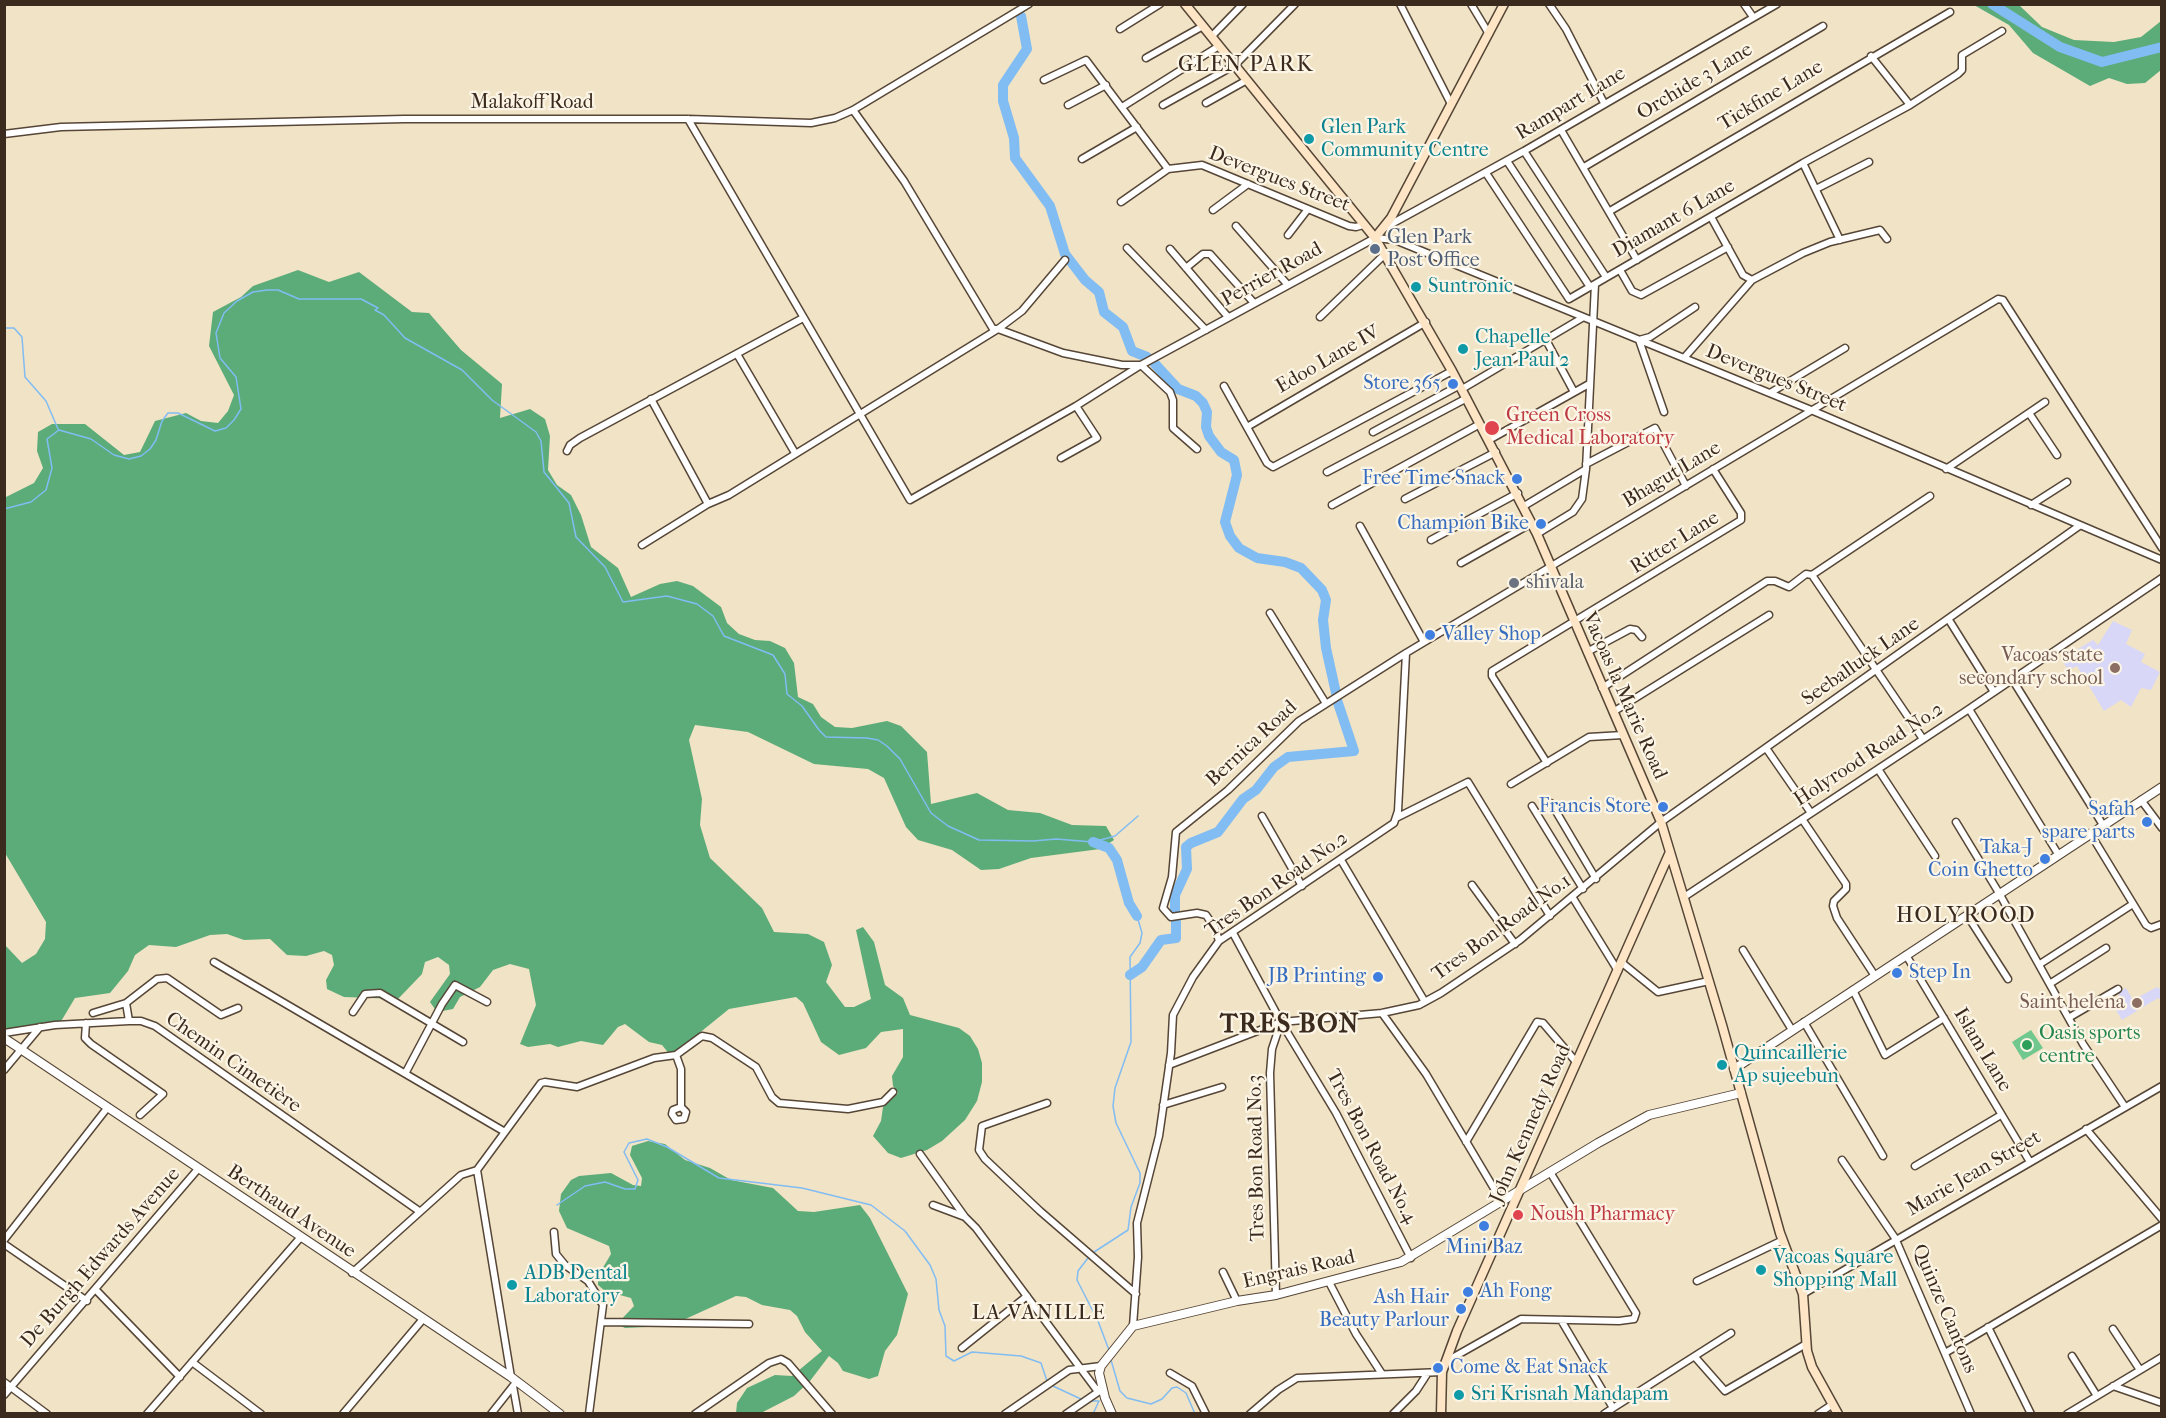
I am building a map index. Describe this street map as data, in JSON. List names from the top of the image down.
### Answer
{
  "streets": {
    "main road": ["Vacoas la Marie Road", "John Kennedy Road"],
    "street": [
      "Orchide 3 Lane",
      "Tickfine Lane",
      "Malakoff Road",
      "Rampart Lane",
      "Devergues Street",
      "Diamant 6 Lane",
      "Perrier Road",
      "Edoo Lane IV",
      "Bhagut Lane",
      "Ritter Lane",
      "Seeballuck Lane",
      "Bernica Road",
      "Holyrood Road No.2",
      "Tres Bon Road No.2",
      "Tres Bon Road No.1",
      "Islam Lane",
      "Chemin Cimetière",
      "Tres Bon Road No.4",
      "Tres Bon Road No.3",
      "Marie Jean Street",
      "Berthaud Avenue",
      "De Burgh Edwards Avenue",
      "Engrais Road",
      "Quinze Cantons"
    ]
  },
  "crossings": [
    ["Devergues Street", "Diamant 6 Lane"],
    ["Devergues Street", "Perrier Road"],
    ["Devergues Street", "Bhagut Lane"],
    ["Devergues Street", "Seeballuck Lane"],
    ["Devergues Street", "Vacoas la Marie Road"],
    ["Perrier Road", "Vacoas la Marie Road"],
    ["Edoo Lane IV", "Vacoas la Marie Road"],
    ["Bhagut Lane", "Ritter Lane"],
    ["Bhagut Lane", "Vacoas la Marie Road"],
    ["Bhagut Lane", "Bernica Road"],
    ["Ritter Lane", "Vacoas la Marie Road"],
    ["Seeballuck Lane", "Vacoas la Marie Road"],
    ["Seeballuck Lane", "Tres Bon Road No.1"],
    ["Vacoas la Marie Road", "Bernica Road"],
    ["Vacoas la Marie Road", "Holyrood Road No.2"],
    ["Vacoas la Marie Road", "Tres Bon Road No.1"],
    ["Vacoas la Marie Road", "John Kennedy Road"],
    ["Vacoas la Marie Road", "Marie Jean Street"],
    ["Vacoas la Marie Road", "Engrais Road"],
    ["Bernica Road", "Tres Bon Road No.2"],
    ["Tres Bon Road No.2", "Tres Bon Road No.1"],
    ["Tres Bon Road No.2", "Tres Bon Road No.4"],
    ["Tres Bon Road No.2", "Engrais Road"],
    ["Tres Bon Road No.1", "Tres Bon Road No.4"],
    ["Tres Bon Road No.1", "Tres Bon Road No.3"],
    ["Islam Lane", "Marie Jean Street"],
    ["John Kennedy Road", "Engrais Road"],
    ["Tres Bon Road No.4", "Tres Bon Road No.3"],
    ["Tres Bon Road No.4", "Engrais Road"],
    ["Tres Bon Road No.3", "Engrais Road"],
    ["Marie Jean Street", "Quinze Cantons"],
    ["Berthaud Avenue", "De Burgh Edwards Avenue"]
  ],
  "districts": [
    "GLEN PARK",
    "HOLYROOD",
    "TRES BON",
    "LA VANILLE"
  ],
  "places": [
    "Glen Park Community Centre",
    "Glen Park Post Office",
    "Suntronic",
    "Chapelle Jean Paul 2",
    "Store 365",
    "Green Cross Medical Laboratory",
    "Free Time Snack",
    "Champion Bike",
    "shivala",
    "Valley Shop",
    "Vacoas state secondary school",
    "Francis Store",
    "Safah spare parts",
    "Taka-J Coin Ghetto",
    "Step In",
    "JB Printing",
    "Saint helena",
    "Oasis sports centre",
    "Quincaillerie Ap sujeebun",
    "Noush Pharmacy",
    "Mini Baz",
    "Vacoas Square Shopping Mall",
    "ADB Dental Laboratory",
    "Ah Fong",
    "Ash Hair Beauty Parlour",
    "Come & Eat Snack",
    "Sri Krisnah Mandapam"
  ]
}
